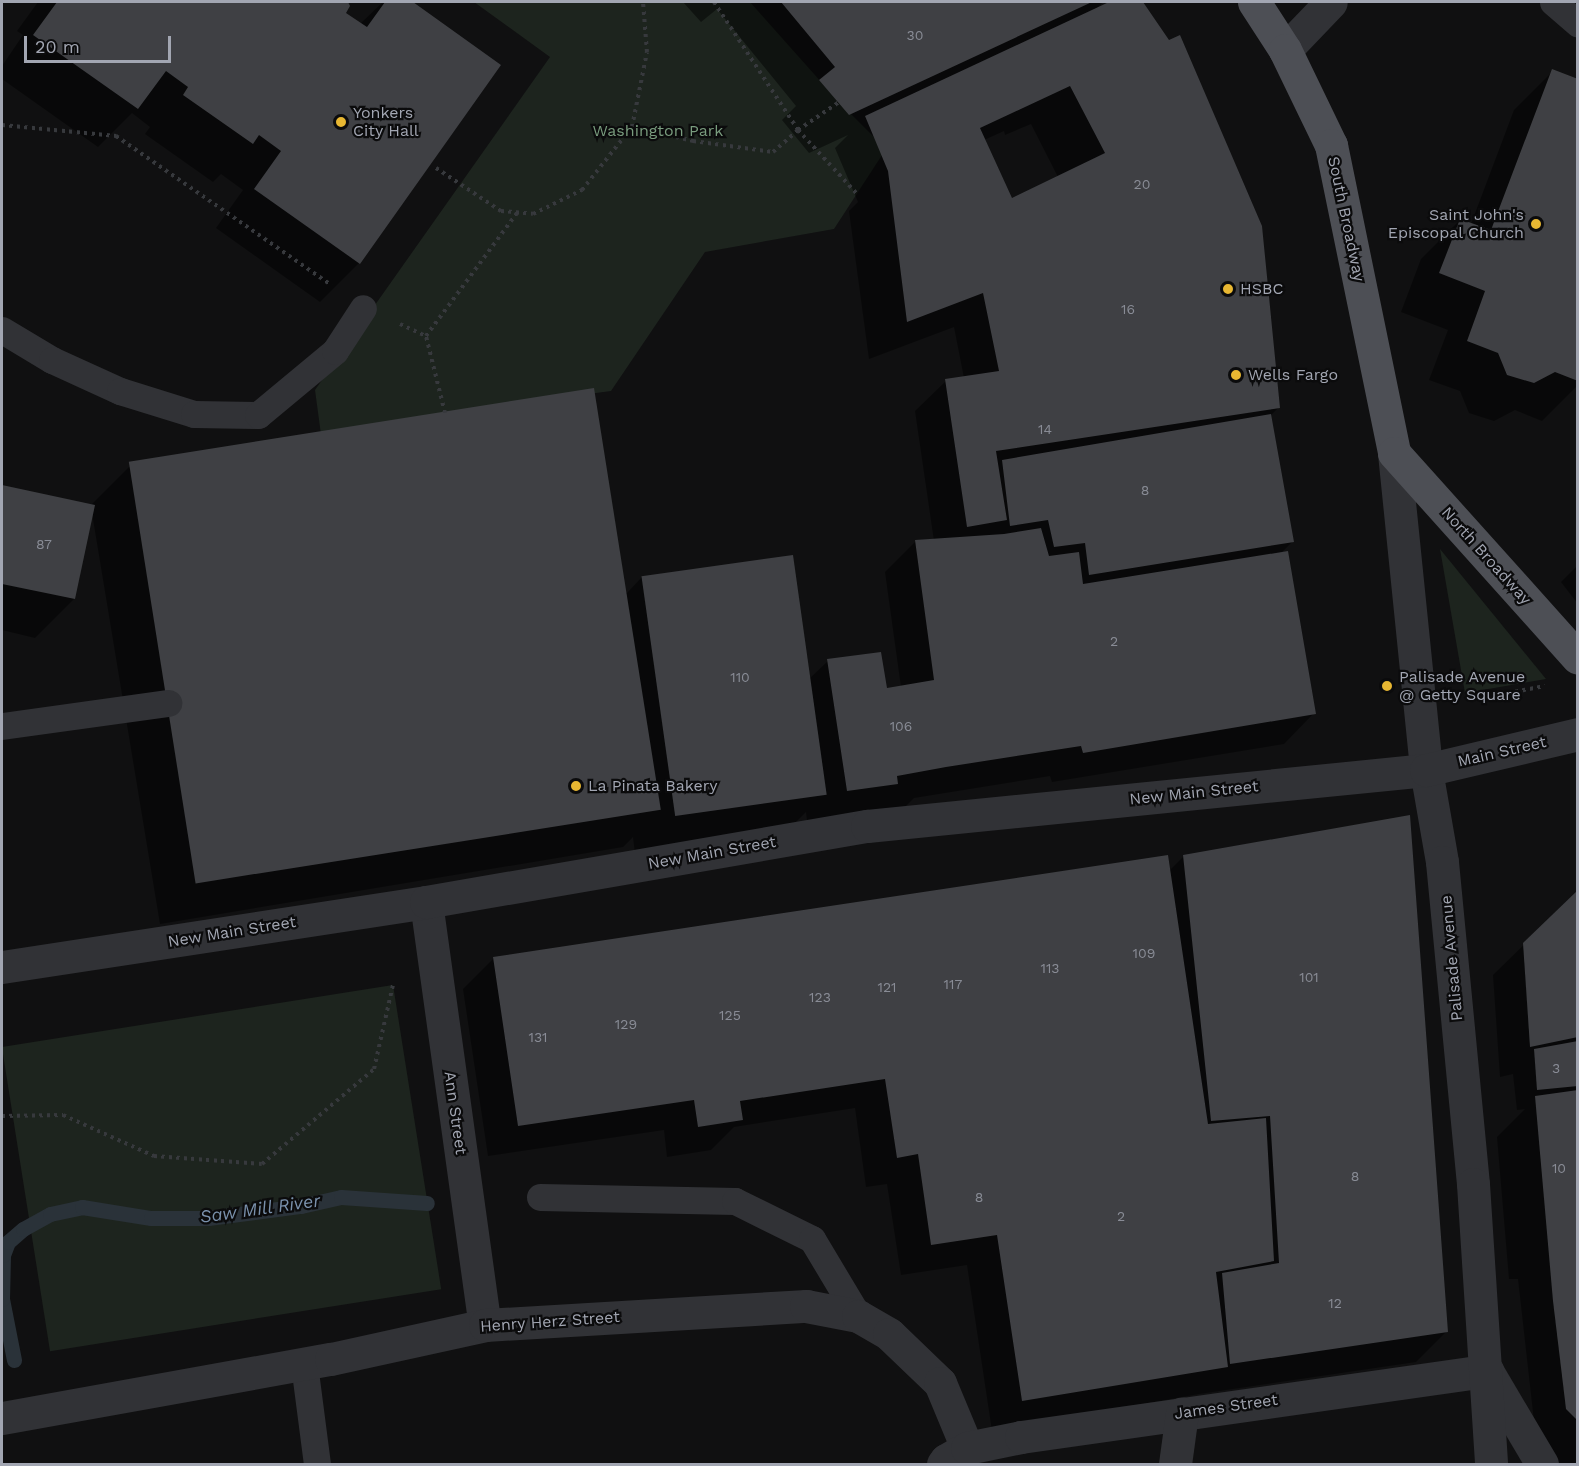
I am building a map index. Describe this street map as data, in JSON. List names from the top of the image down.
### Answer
{
  "streets": {
    "main road": ["South Broadway", "North Broadway"],
    "street": [
      "Main Street",
      "New Main Street",
      "Palisade Avenue",
      "Ann Street",
      "Henry Herz Street",
      "James Street"
    ]
  },
  "crossings": [
    ["South Broadway", "North Broadway"],
    ["South Broadway", "Palisade Avenue"],
    ["North Broadway", "Palisade Avenue"],
    ["Main Street", "New Main Street"],
    ["Main Street", "Palisade Avenue"],
    ["New Main Street", "Palisade Avenue"],
    ["New Main Street", "Ann Street"],
    ["Palisade Avenue", "James Street"],
    ["Ann Street", "Henry Herz Street"],
    ["Henry Herz Street", "James Street"]
  ],
  "water": ["Saw Mill River"],
  "parks": ["Washington Park"],
  "places": [
    "Yonkers City Hall",
    "Saint John's Episcopal Church",
    "HSBC",
    "Wells Fargo",
    "Palisade Avenue @ Getty Square",
    "La Pinata Bakery"
  ],
  "house_numbers": [
    "30",
    "20",
    "16",
    "14",
    "8",
    "87",
    "2",
    "110",
    "106",
    "109",
    "113",
    "101",
    "117",
    "121",
    "123",
    "125",
    "129",
    "131",
    "3",
    "10",
    "8",
    "8",
    "2",
    "12"
  ],
  "scale_bar": "20 m"
}
